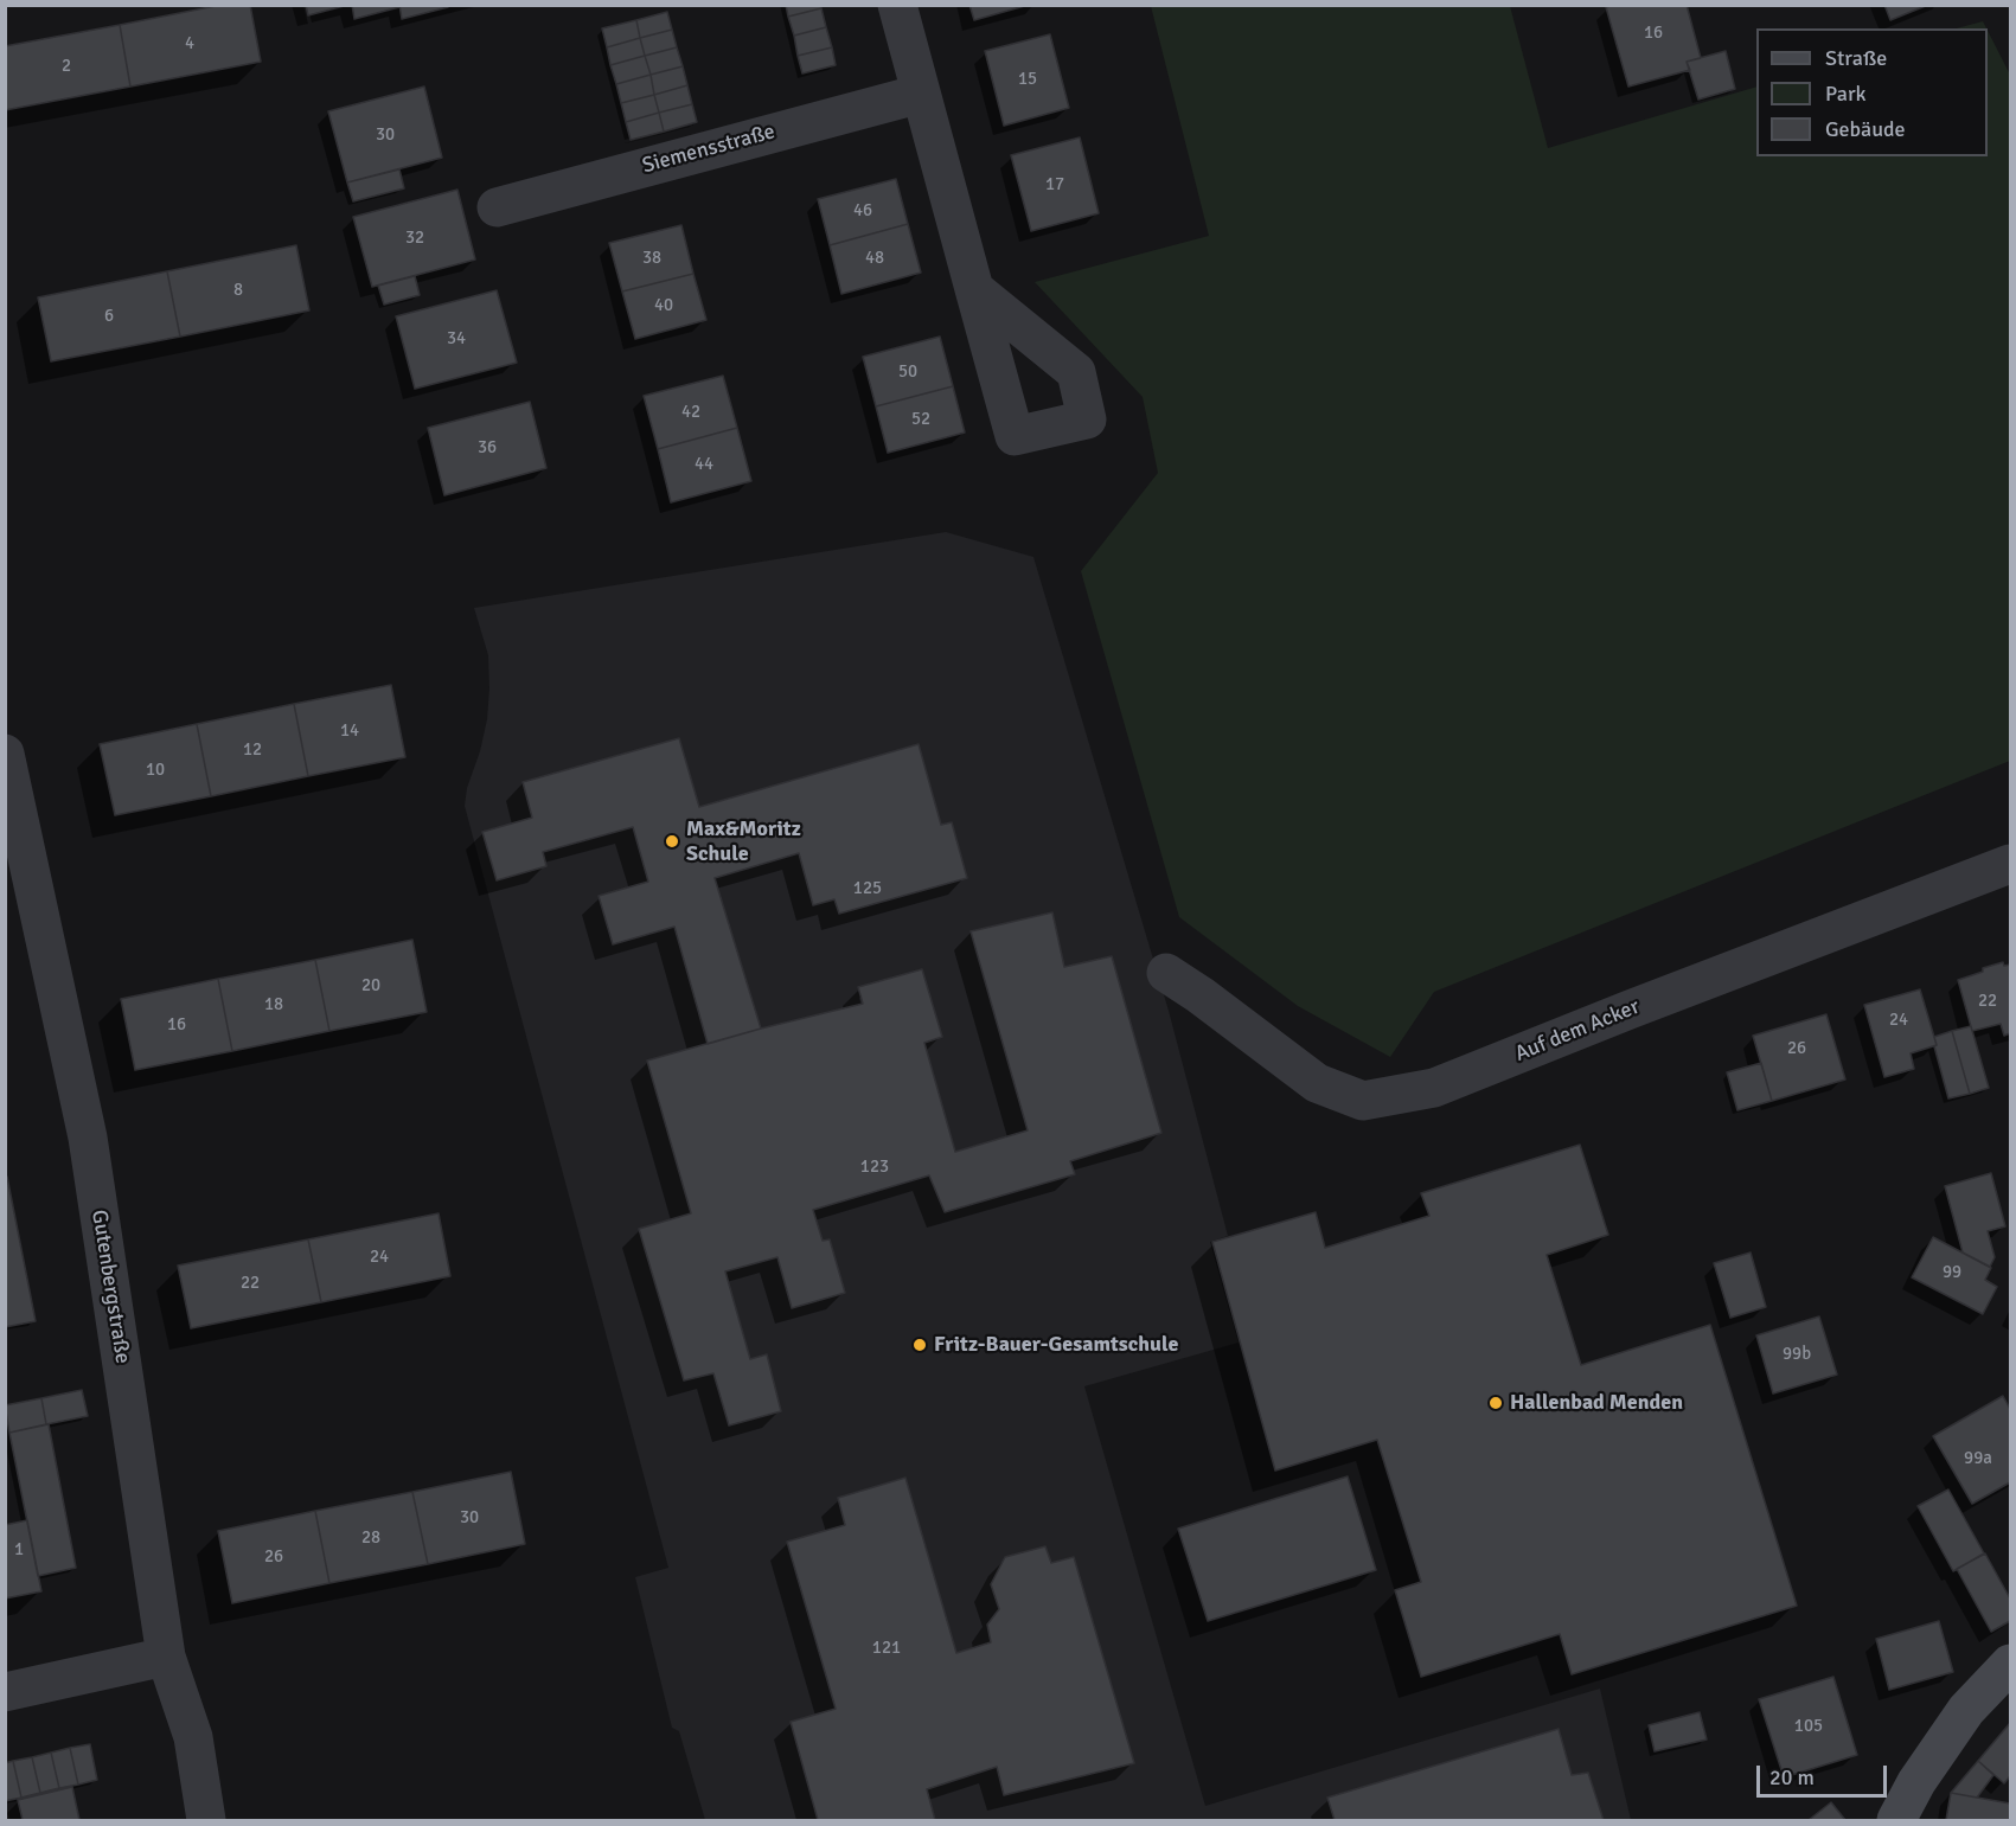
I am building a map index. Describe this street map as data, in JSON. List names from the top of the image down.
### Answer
{
  "streets": {
    "street": ["Siemensstraße", "Auf dem Acker", "Gutenbergstraße"]
  },
  "places": ["Max&Moritz Schule", "Fritz-Bauer-Gesamtschule", "Hallenbad Menden"],
  "house_numbers": [
    "16",
    "4",
    "2",
    "15",
    "30",
    "17",
    "46",
    "32",
    "38",
    "48",
    "8",
    "40",
    "6",
    "34",
    "50",
    "42",
    "52",
    "36",
    "44",
    "14",
    "12",
    "10",
    "125",
    "20",
    "22",
    "18",
    "24",
    "16",
    "26",
    "123",
    "24",
    "99",
    "22",
    "99b",
    "99a",
    "30",
    "28",
    "1",
    "26",
    "121",
    "105"
  ],
  "legend": ["Straße", "Park", "Gebäude"],
  "scale_bar": "20 m"
}
